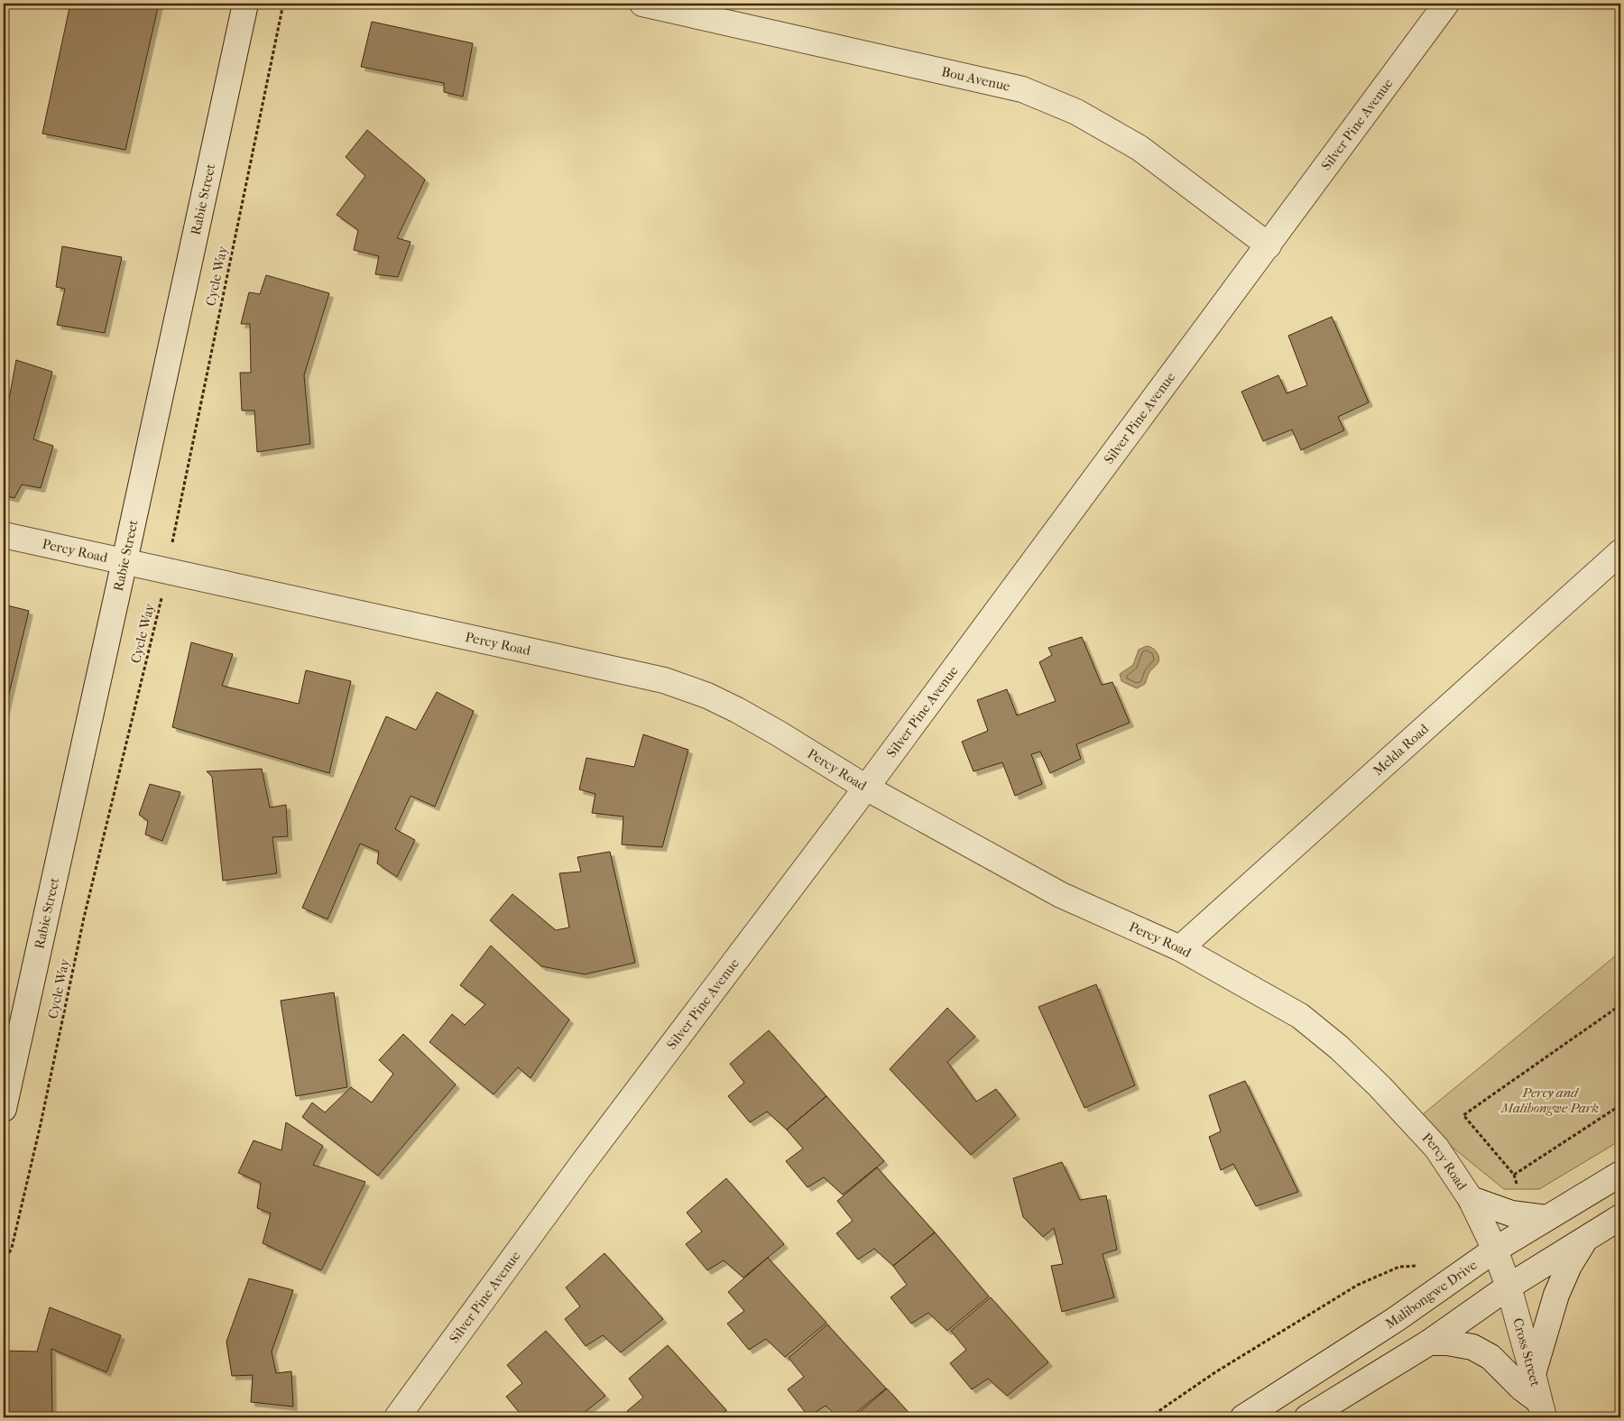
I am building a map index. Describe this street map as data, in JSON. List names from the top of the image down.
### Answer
{
  "streets": {
    "street": [
      "Bou Avenue",
      "Silver Pine Avenue",
      "Rabie Street",
      "Percy Road",
      "Melda Road",
      "Malibongwe Drive",
      "Cross Street"
    ],
    "path": ["Cycle Way"]
  },
  "crossings": [
    ["Bou Avenue", "Silver Pine Avenue"],
    ["Silver Pine Avenue", "Percy Road"],
    ["Rabie Street", "Percy Road"],
    ["Cycle Way", "Percy Road"],
    ["Percy Road", "Melda Road"],
    ["Percy Road", "Malibongwe Drive"],
    ["Percy Road", "Cross Street"]
  ],
  "parks": ["Percy and Malibongwe Park"]
}
